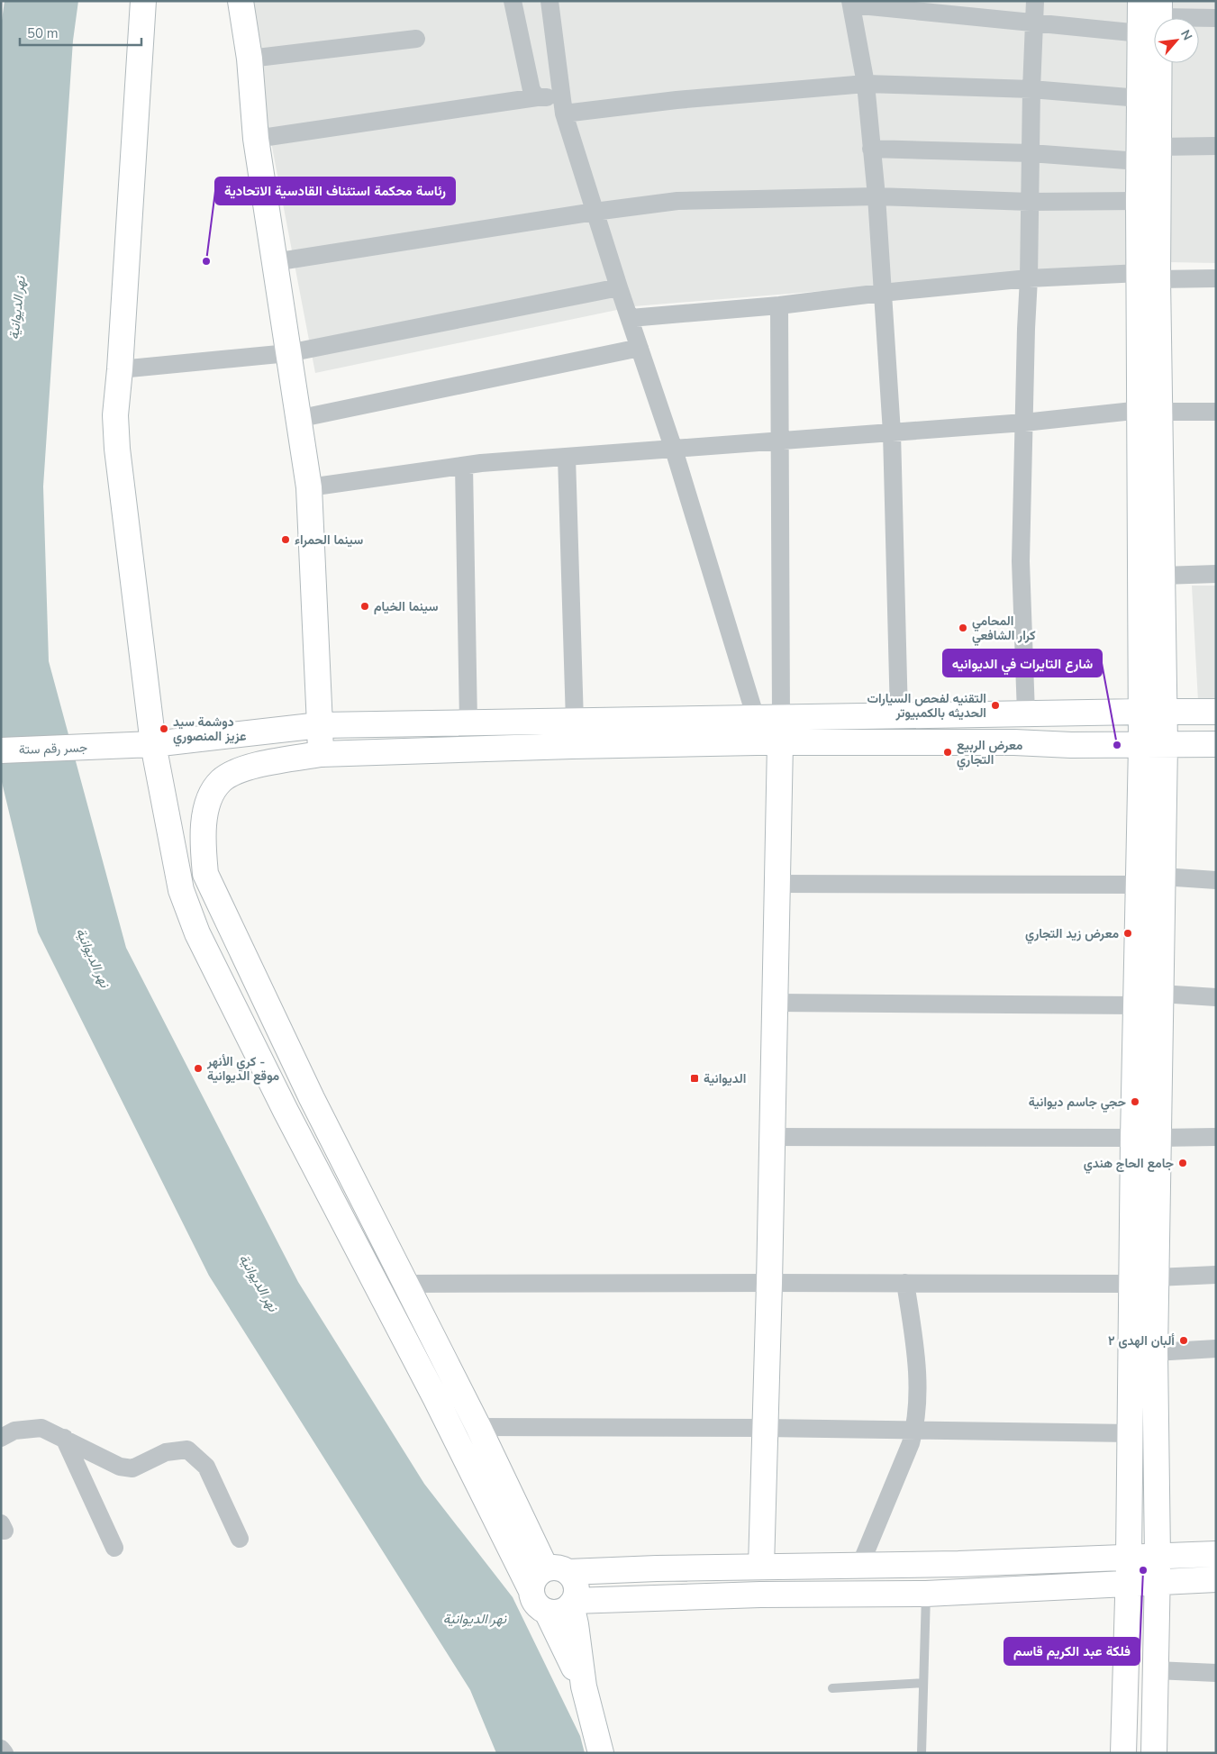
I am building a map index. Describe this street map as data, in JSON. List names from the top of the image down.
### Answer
{
  "streets": {
    "main road": ["جسر رقم ستة"]
  },
  "water": ["نهر الديوانية"],
  "places": {
    "other": [
      "رئاسة محكمة استئناف القادسية الاتحادية",
      "سينما الحمراء",
      "سينما الخيام",
      "المحامي كرار الشافعي",
      "التقنيه لفحص السيارات الحديثه بالكمبيوتر",
      "دوشمة سيد عزيز المنصوري",
      "شارع التايرات في الديوانيه",
      "معرض الربيع التجاري",
      "معرض زيد التجاري",
      "كري الأنهر - موقع الديوانية",
      "حجي جاسم ديوانية",
      "جامع الحاج هندي",
      "ألبان الهدى ٢",
      "فلكة عبد الكريم قاسم"
    ],
    "transit": ["الديوانية"]
  },
  "scale_bar": "50 m",
  "north": "top right"
}
